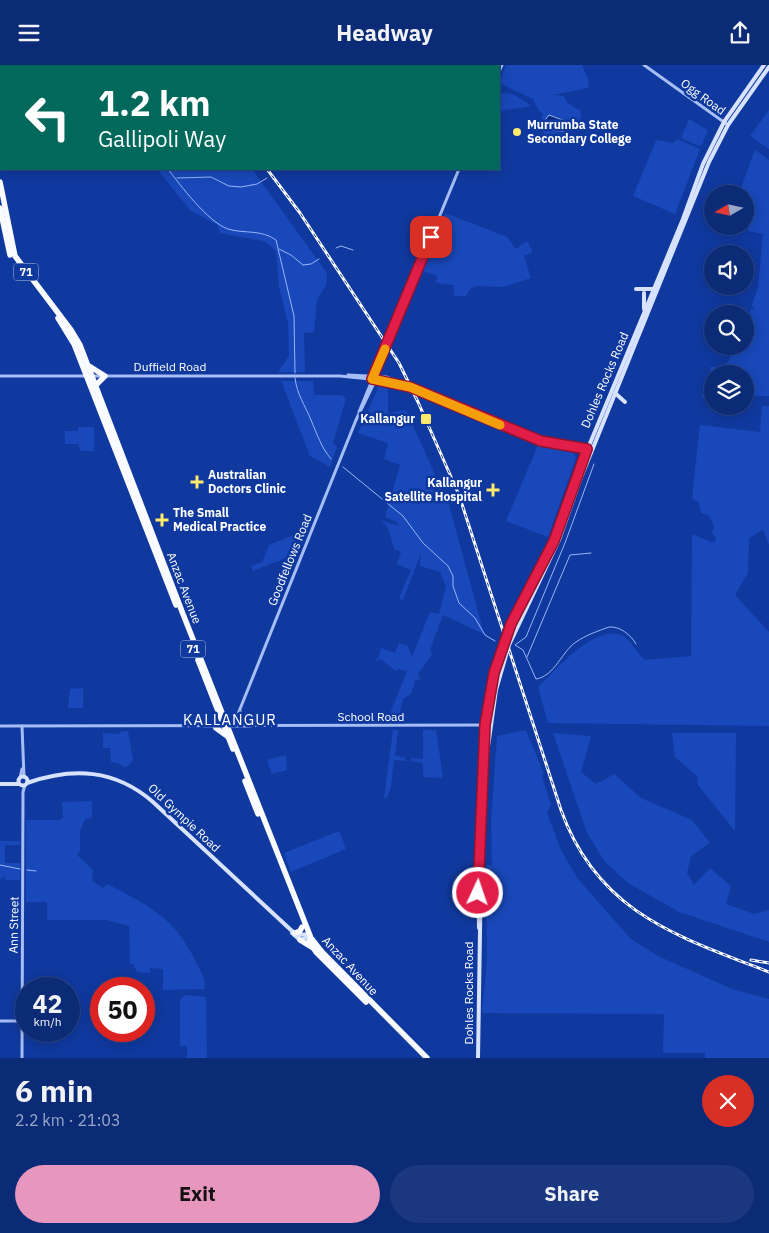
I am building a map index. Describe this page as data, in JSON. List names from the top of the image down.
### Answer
{
  "streets": {
    "highway": ["71", "Anzac Avenue"],
    "main road": ["Dohles Rocks Road", "Old Gympie Road"],
    "street": [
      "Ogg Road",
      "Duffield Road",
      "Goodfellows Road",
      "School Road",
      "Ann Street"
    ]
  },
  "crossings": [
    ["Ogg Road", "Dohles Rocks Road"],
    ["Duffield Road", "Dohles Rocks Road"],
    ["Duffield Road", "Goodfellows Road"],
    ["Duffield Road", "Anzac Avenue"],
    ["Dohles Rocks Road", "School Road"],
    ["Goodfellows Road", "Anzac Avenue"],
    ["Goodfellows Road", "School Road"],
    ["Anzac Avenue", "School Road"],
    ["School Road", "Ann Street"],
    ["Old Gympie Road", "Ann Street"]
  ],
  "districts": ["KALLANGUR"],
  "places": {
    "other": ["Murrumba State Secondary College"],
    "transit": ["Kallangur"],
    "health": ["Australian Doctors Clinic", "Kallangur Satellite Hospital", "The Small Medical Practice"]
  },
  "north": "left",
  "page": {
    "header": "Headway",
    "turn": ["1.2 km", "Gallipoli Way"],
    "speed": "42 km/h",
    "limit": "50",
    "heading": ["6 min", "2.2 km · 21:03"],
    "buttons": ["Exit", "Share"]
  }
}
